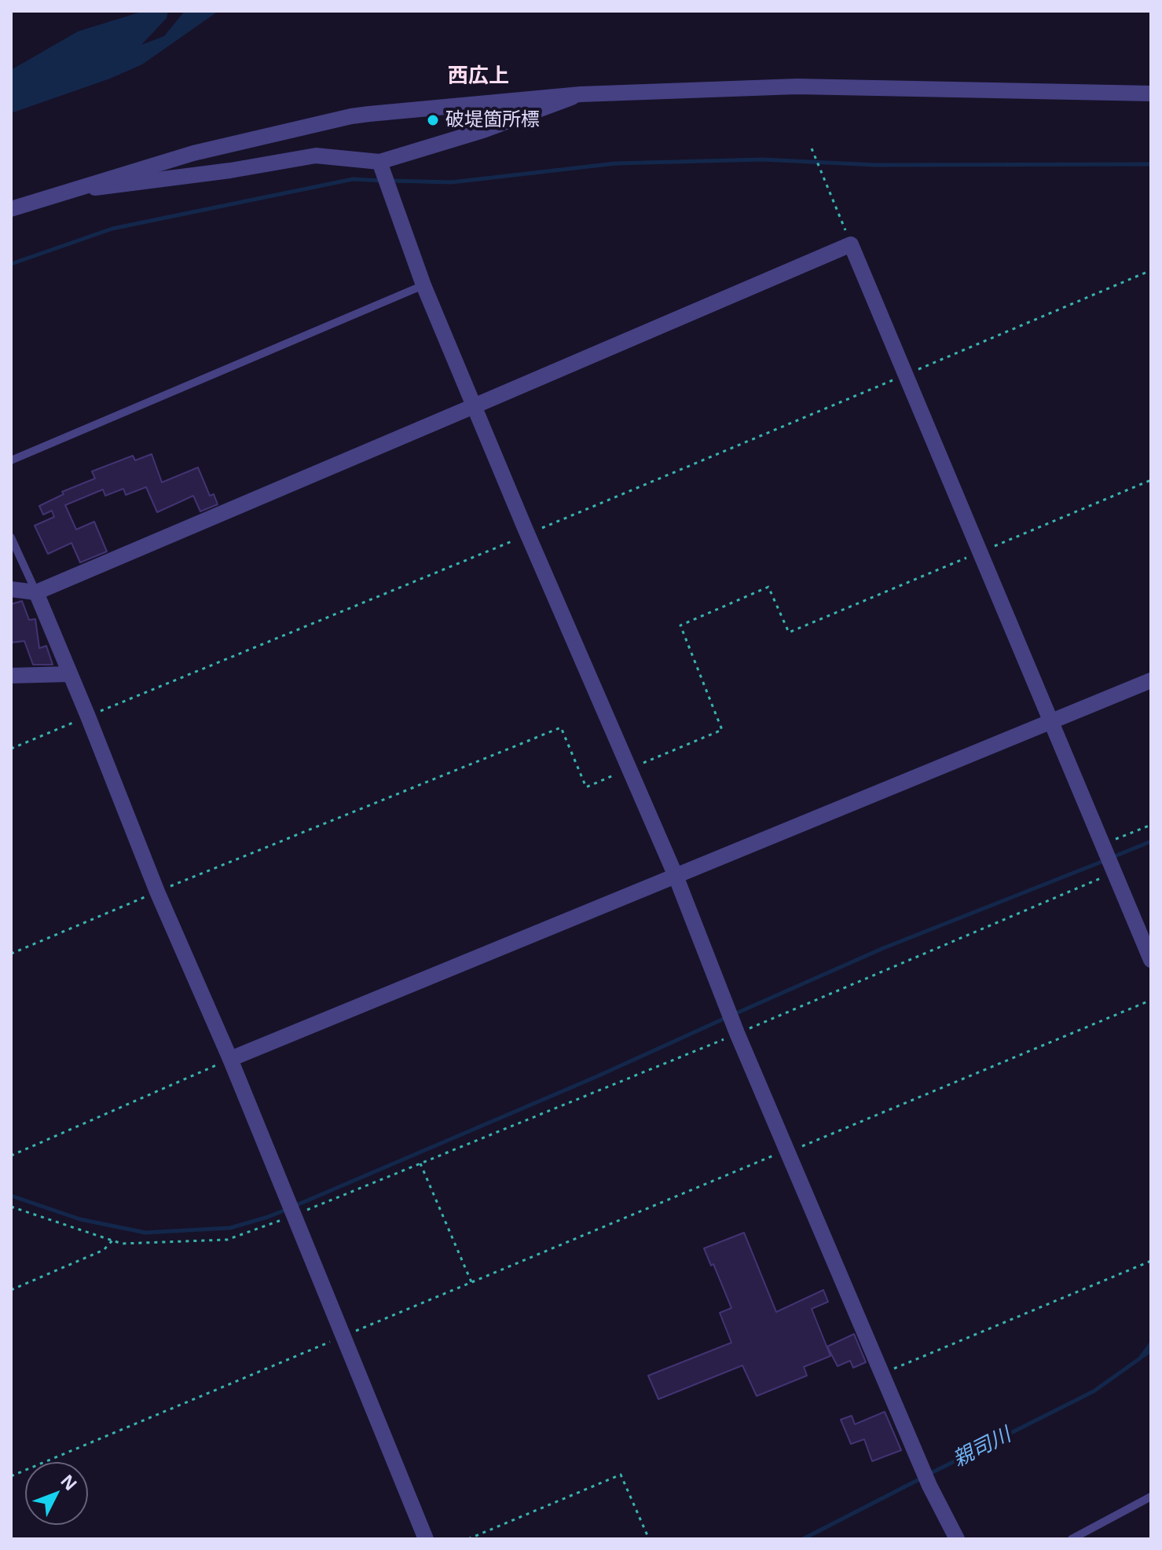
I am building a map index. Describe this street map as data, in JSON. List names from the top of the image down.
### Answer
{
  "districts": ["西広上"],
  "water": ["親司川"],
  "places": ["破堤箇所標"],
  "north": "top right"
}
